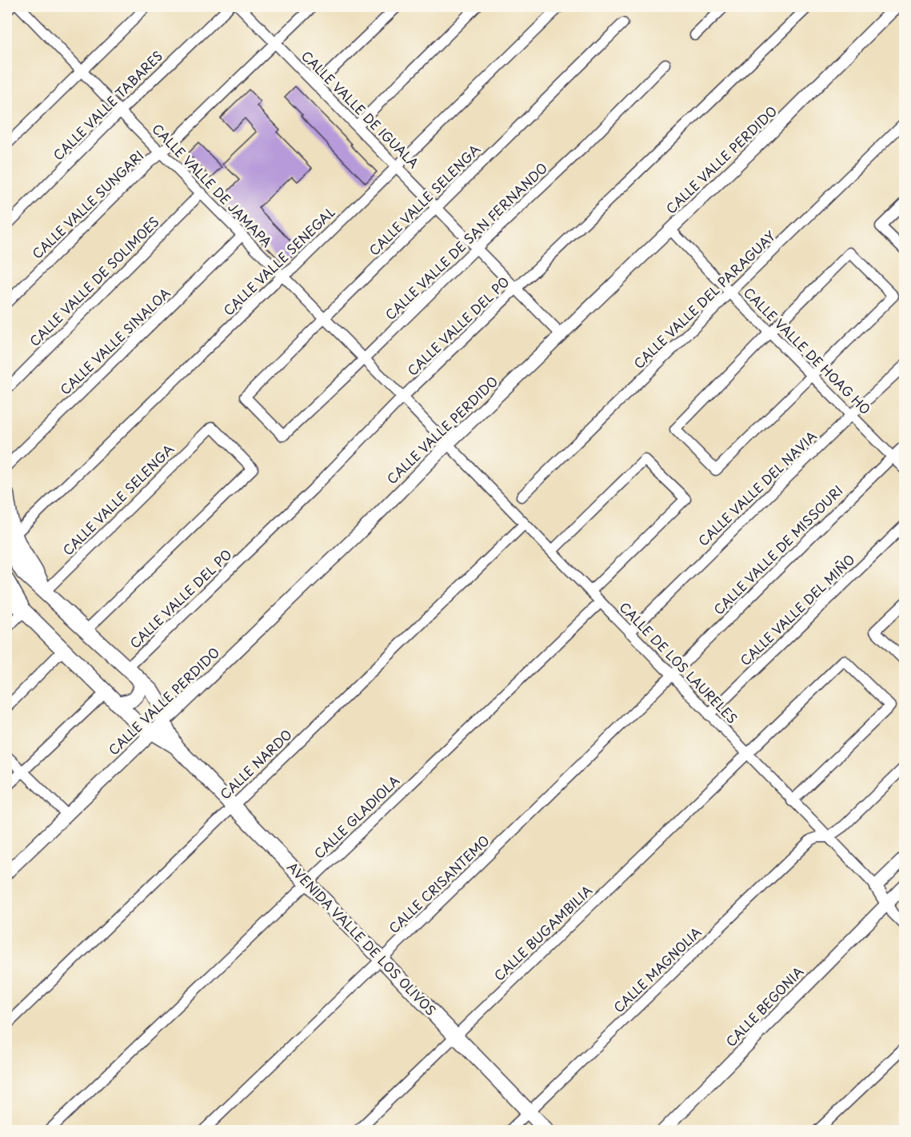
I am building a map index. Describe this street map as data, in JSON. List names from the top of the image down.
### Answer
{
  "streets": {
    "main road": ["AVENIDA VALLE DE LOS OLIVOS"],
    "street": [
      "CALLE VALLE TABARES",
      "CALLE VALLE DE IGUALA",
      "CALLE VALLE PERDIDO",
      "CALLE VALLE DE JAMAPA",
      "CALLE VALLE SELENGA",
      "CALLE VALLE SUNGARI",
      "CALLE VALLE DE SAN FERNANDO",
      "CALLE VALLE SENEGAL",
      "CALLE VALLE DE SOLIMOES",
      "CALLE VALLE DEL PARAGUAY",
      "CALLE VALLE DEL PO",
      "CALLE VALLE SINALOA",
      "CALLE VALLE DE HOAG HO",
      "CALLE VALLE DEL NAVIA",
      "CALLE VALLE DE MISSOURI",
      "CALLE VALLE DEL MIÑO",
      "CALLE DE LOS LAURELES",
      "CALLE NARDO",
      "CALLE GLADIOLA",
      "CALLE CRISANTEMO",
      "CALLE BUGAMBILIA",
      "CALLE MAGNOLIA",
      "CALLE BEGONIA"
    ]
  },
  "crossings": [
    ["CALLE VALLE TABARES", "CALLE VALLE DE JAMAPA"],
    ["CALLE VALLE DE IGUALA", "CALLE VALLE PERDIDO"],
    ["CALLE VALLE DE IGUALA", "CALLE VALLE SELENGA"],
    ["CALLE VALLE DE IGUALA", "CALLE VALLE SUNGARI"],
    ["CALLE VALLE DE IGUALA", "CALLE VALLE DE SAN FERNANDO"],
    ["CALLE VALLE DE IGUALA", "CALLE VALLE SENEGAL"],
    ["CALLE VALLE DE IGUALA", "CALLE VALLE DEL PO"],
    ["CALLE VALLE PERDIDO", "CALLE VALLE DE JAMAPA"],
    ["CALLE VALLE PERDIDO", "CALLE VALLE DE HOAG HO"],
    ["CALLE VALLE PERDIDO", "CALLE DE LOS LAURELES"],
    ["CALLE VALLE PERDIDO", "AVENIDA VALLE DE LOS OLIVOS"],
    ["CALLE VALLE DE JAMAPA", "CALLE VALLE SELENGA"],
    ["CALLE VALLE DE JAMAPA", "CALLE VALLE SUNGARI"],
    ["CALLE VALLE DE JAMAPA", "CALLE VALLE DE SAN FERNANDO"],
    ["CALLE VALLE DE JAMAPA", "CALLE VALLE SENEGAL"],
    ["CALLE VALLE DE JAMAPA", "CALLE VALLE DE SOLIMOES"],
    ["CALLE VALLE DE JAMAPA", "CALLE VALLE DEL PO"],
    ["CALLE VALLE DE JAMAPA", "CALLE VALLE SINALOA"],
    ["CALLE VALLE DE JAMAPA", "CALLE DE LOS LAURELES"],
    ["CALLE VALLE SELENGA", "CALLE VALLE DE SAN FERNANDO"],
    ["CALLE VALLE SELENGA", "AVENIDA VALLE DE LOS OLIVOS"],
    ["CALLE VALLE DEL PARAGUAY", "CALLE VALLE DE HOAG HO"],
    ["CALLE VALLE DEL PO", "AVENIDA VALLE DE LOS OLIVOS"],
    ["CALLE VALLE DE HOAG HO", "CALLE VALLE DEL NAVIA"],
    ["CALLE VALLE DE HOAG HO", "CALLE VALLE DE MISSOURI"],
    ["CALLE VALLE DEL NAVIA", "CALLE DE LOS LAURELES"],
    ["CALLE VALLE DE MISSOURI", "CALLE DE LOS LAURELES"],
    ["CALLE VALLE DE MISSOURI", "CALLE CRISANTEMO"],
    ["CALLE VALLE DEL MIÑO", "CALLE DE LOS LAURELES"],
    ["CALLE DE LOS LAURELES", "CALLE NARDO"],
    ["CALLE DE LOS LAURELES", "CALLE GLADIOLA"],
    ["CALLE DE LOS LAURELES", "CALLE CRISANTEMO"],
    ["CALLE DE LOS LAURELES", "CALLE BUGAMBILIA"],
    ["CALLE DE LOS LAURELES", "CALLE MAGNOLIA"],
    ["CALLE DE LOS LAURELES", "CALLE BEGONIA"],
    ["CALLE NARDO", "AVENIDA VALLE DE LOS OLIVOS"],
    ["CALLE GLADIOLA", "AVENIDA VALLE DE LOS OLIVOS"],
    ["CALLE CRISANTEMO", "AVENIDA VALLE DE LOS OLIVOS"],
    ["CALLE BUGAMBILIA", "AVENIDA VALLE DE LOS OLIVOS"],
    ["AVENIDA VALLE DE LOS OLIVOS", "CALLE MAGNOLIA"]
  ]
}
